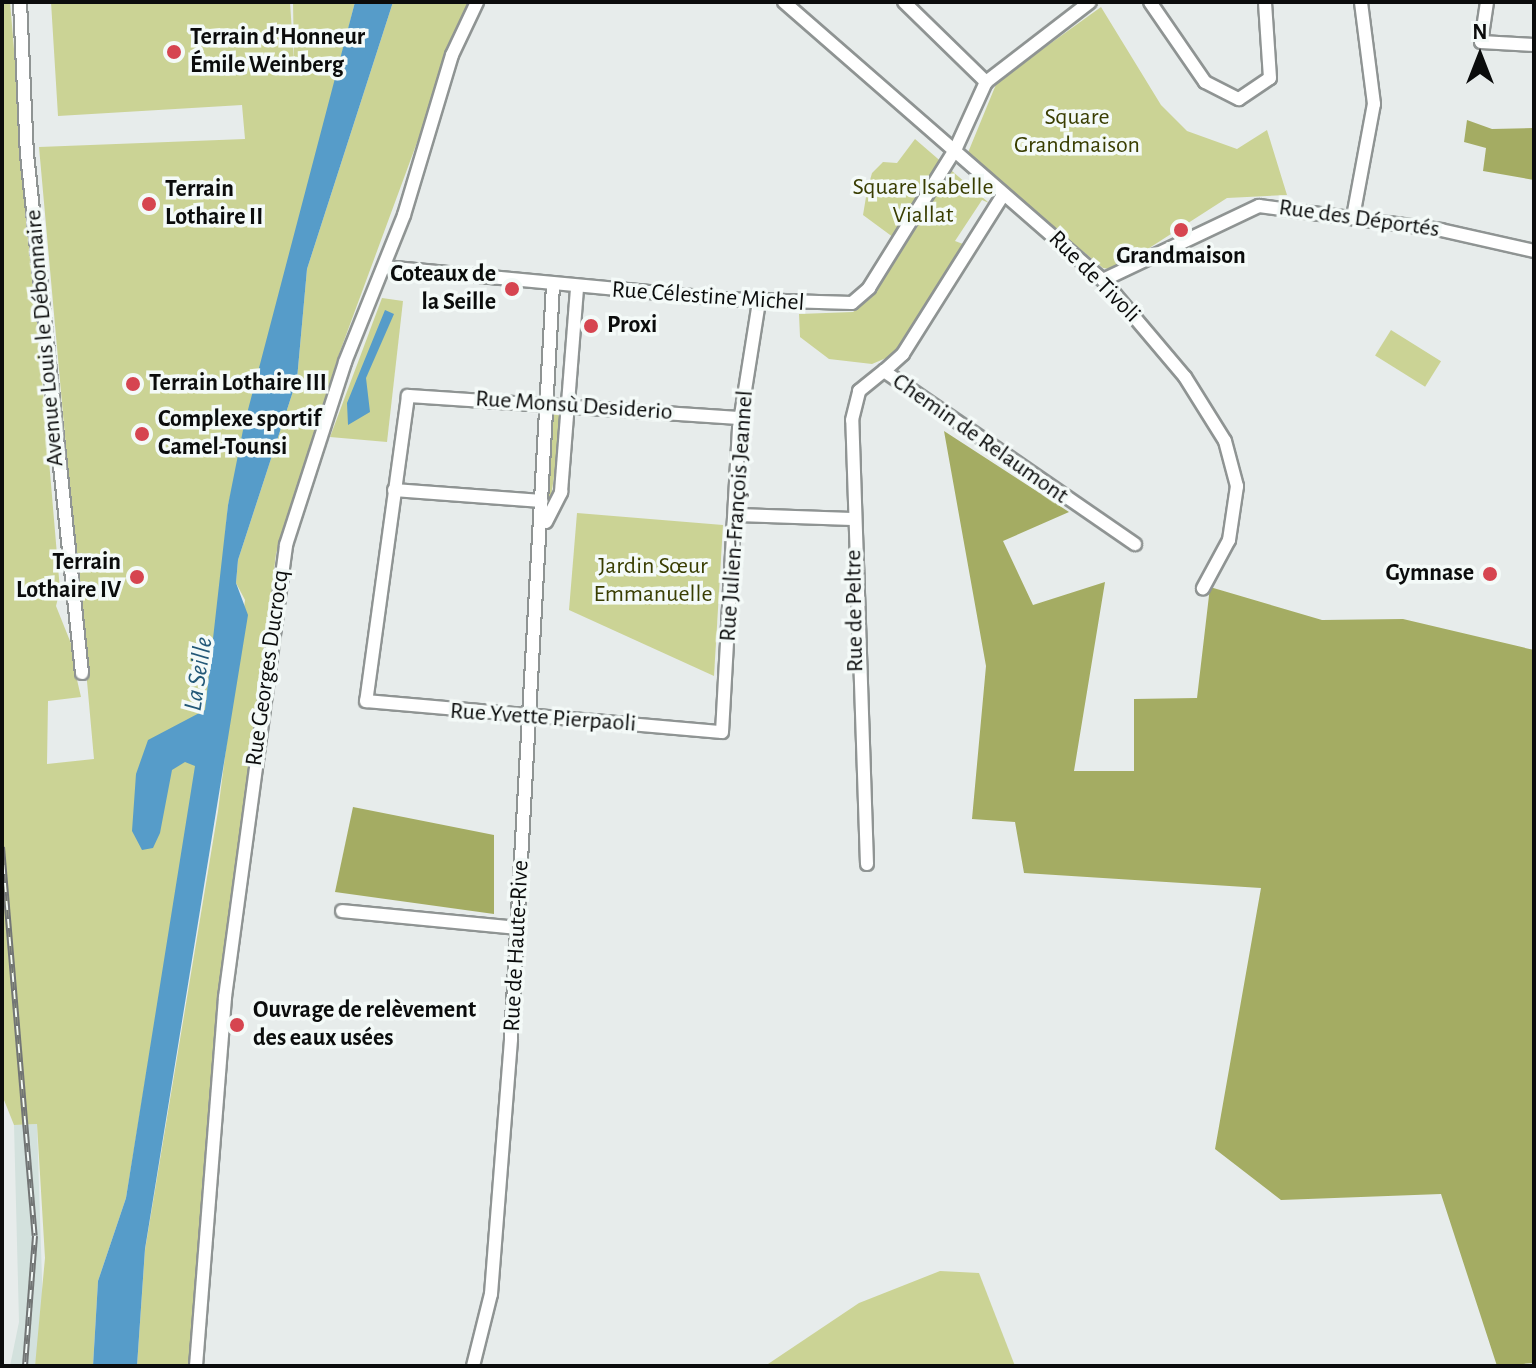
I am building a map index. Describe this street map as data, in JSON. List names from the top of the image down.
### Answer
{
  "streets": {
    "street": [
      "Rue des Déportés",
      "Rue de Tivoli",
      "Rue Célestine Michel",
      "Avenue Louis le Débonnaire",
      "Rue Monsù Desiderio",
      "Chemin de Relaumont",
      "Rue Julien-François Jeannel",
      "Rue de Peltre",
      "Rue Georges Ducrocq",
      "Rue Yvette Pierpaoli",
      "Rue de Haute-Rive"
    ]
  },
  "crossings": [
    ["Rue des Déportés", "Rue de Tivoli"],
    ["Rue de Tivoli", "Rue Célestine Michel"],
    ["Rue de Tivoli", "Chemin de Relaumont"],
    ["Rue Célestine Michel", "Rue Julien-François Jeannel"],
    ["Rue Célestine Michel", "Rue Georges Ducrocq"],
    ["Rue Célestine Michel", "Rue de Haute-Rive"],
    ["Rue Monsù Desiderio", "Rue Julien-François Jeannel"],
    ["Rue Monsù Desiderio", "Rue Yvette Pierpaoli"],
    ["Rue Monsù Desiderio", "Rue de Haute-Rive"],
    ["Chemin de Relaumont", "Rue de Peltre"],
    ["Rue Julien-François Jeannel", "Rue Yvette Pierpaoli"],
    ["Rue Yvette Pierpaoli", "Rue de Haute-Rive"]
  ],
  "water": ["La Seille"],
  "parks": ["Square Grandmaison", "Square Isabelle Viallat", "Jardin Sœur Emmanuelle"],
  "places": [
    "Terrain d'Honneur Émile Weinberg",
    "Terrain Lothaire II",
    "Grandmaison",
    "Coteaux de la Seille",
    "Proxi",
    "Terrain Lothaire III",
    "Complexe sportif Camel-Tounsi",
    "Gymnase",
    "Terrain Lothaire IV",
    "Ouvrage de relèvement des eaux usées"
  ],
  "north": "top"
}
